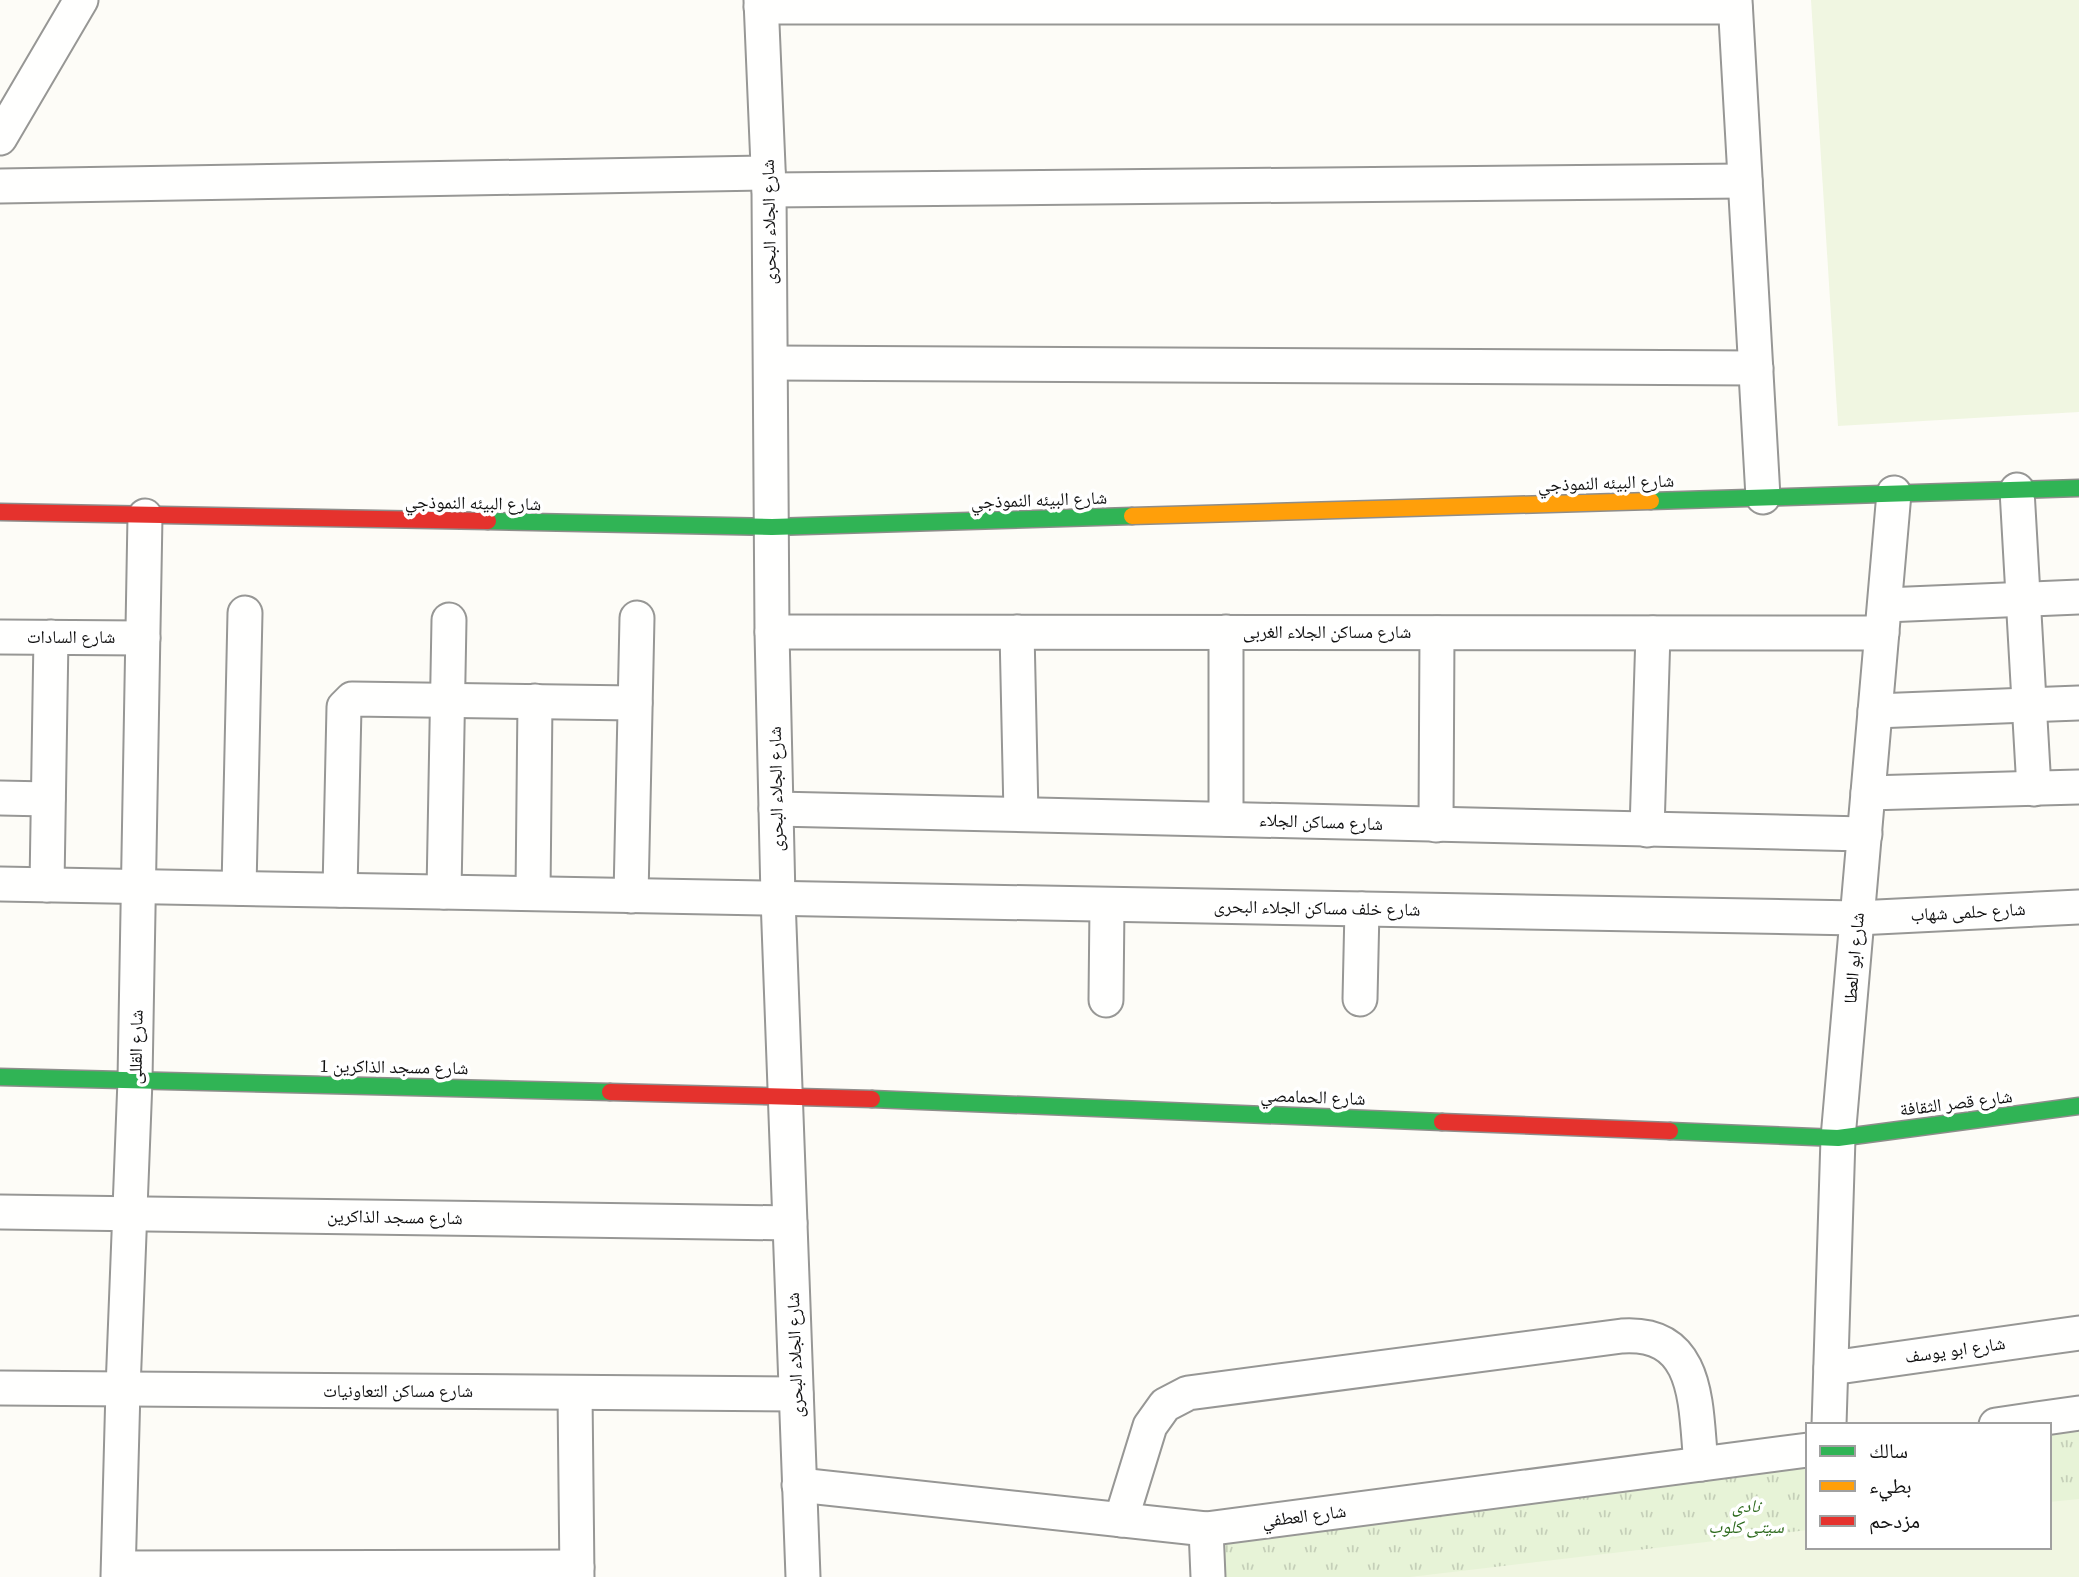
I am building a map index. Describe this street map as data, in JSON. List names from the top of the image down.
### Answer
{
  "streets": {
    "street": [
      "شارع الجلاء البحرى",
      "شارع البيئه النموذجي",
      "شارع مساكن الجلاء الغربى",
      "شارع السادات",
      "شارع مساكن الجلاء",
      "شارع خلف مساكن الجلاء البحرى",
      "شارع حلمى شهاب",
      "شارع ابو العطا",
      "شارع القللى",
      "شارع مسجد الذاكرين 1",
      "شارع الحمامصي",
      "شارع قصر الثقافة",
      "شارع مسجد الذاكرين",
      "شارع ابو يوسف",
      "شارع مساكن التعاونيات",
      "شارع العطفي"
    ]
  },
  "crossings": [
    ["شارع الجلاء البحرى", "شارع البيئه النموذجي"],
    ["شارع الجلاء البحرى", "شارع مساكن الجلاء الغربى"],
    ["شارع الجلاء البحرى", "شارع مساكن الجلاء"],
    ["شارع الجلاء البحرى", "شارع خلف مساكن الجلاء البحرى"],
    ["شارع الجلاء البحرى", "شارع مسجد الذاكرين 1"],
    ["شارع الجلاء البحرى", "شارع الحمامصي"],
    ["شارع الجلاء البحرى", "شارع مسجد الذاكرين"],
    ["شارع الجلاء البحرى", "شارع مساكن التعاونيات"],
    ["شارع الجلاء البحرى", "شارع العطفي"],
    ["شارع البيئه النموذجي", "شارع ابو العطا"],
    ["شارع البيئه النموذجي", "شارع القللى"],
    ["شارع مساكن الجلاء الغربى", "شارع ابو العطا"],
    ["شارع السادات", "شارع القللى"],
    ["شارع مساكن الجلاء", "شارع ابو العطا"],
    ["شارع خلف مساكن الجلاء البحرى", "شارع حلمى شهاب"],
    ["شارع خلف مساكن الجلاء البحرى", "شارع ابو العطا"],
    ["شارع خلف مساكن الجلاء البحرى", "شارع القللى"],
    ["شارع حلمى شهاب", "شارع ابو العطا"],
    ["شارع ابو العطا", "شارع الحمامصي"],
    ["شارع ابو العطا", "شارع قصر الثقافة"],
    ["شارع ابو العطا", "شارع ابو يوسف"],
    ["شارع القللى", "شارع مسجد الذاكرين 1"],
    ["شارع القللى", "شارع مسجد الذاكرين"],
    ["شارع القللى", "شارع مساكن التعاونيات"],
    ["شارع مسجد الذاكرين 1", "شارع الحمامصي"],
    ["شارع الحمامصي", "شارع قصر الثقافة"]
  ],
  "parks": ["نادى سيتى كلوب"],
  "legend": ["سالك", "بطيء", "مزدحم"]
}
